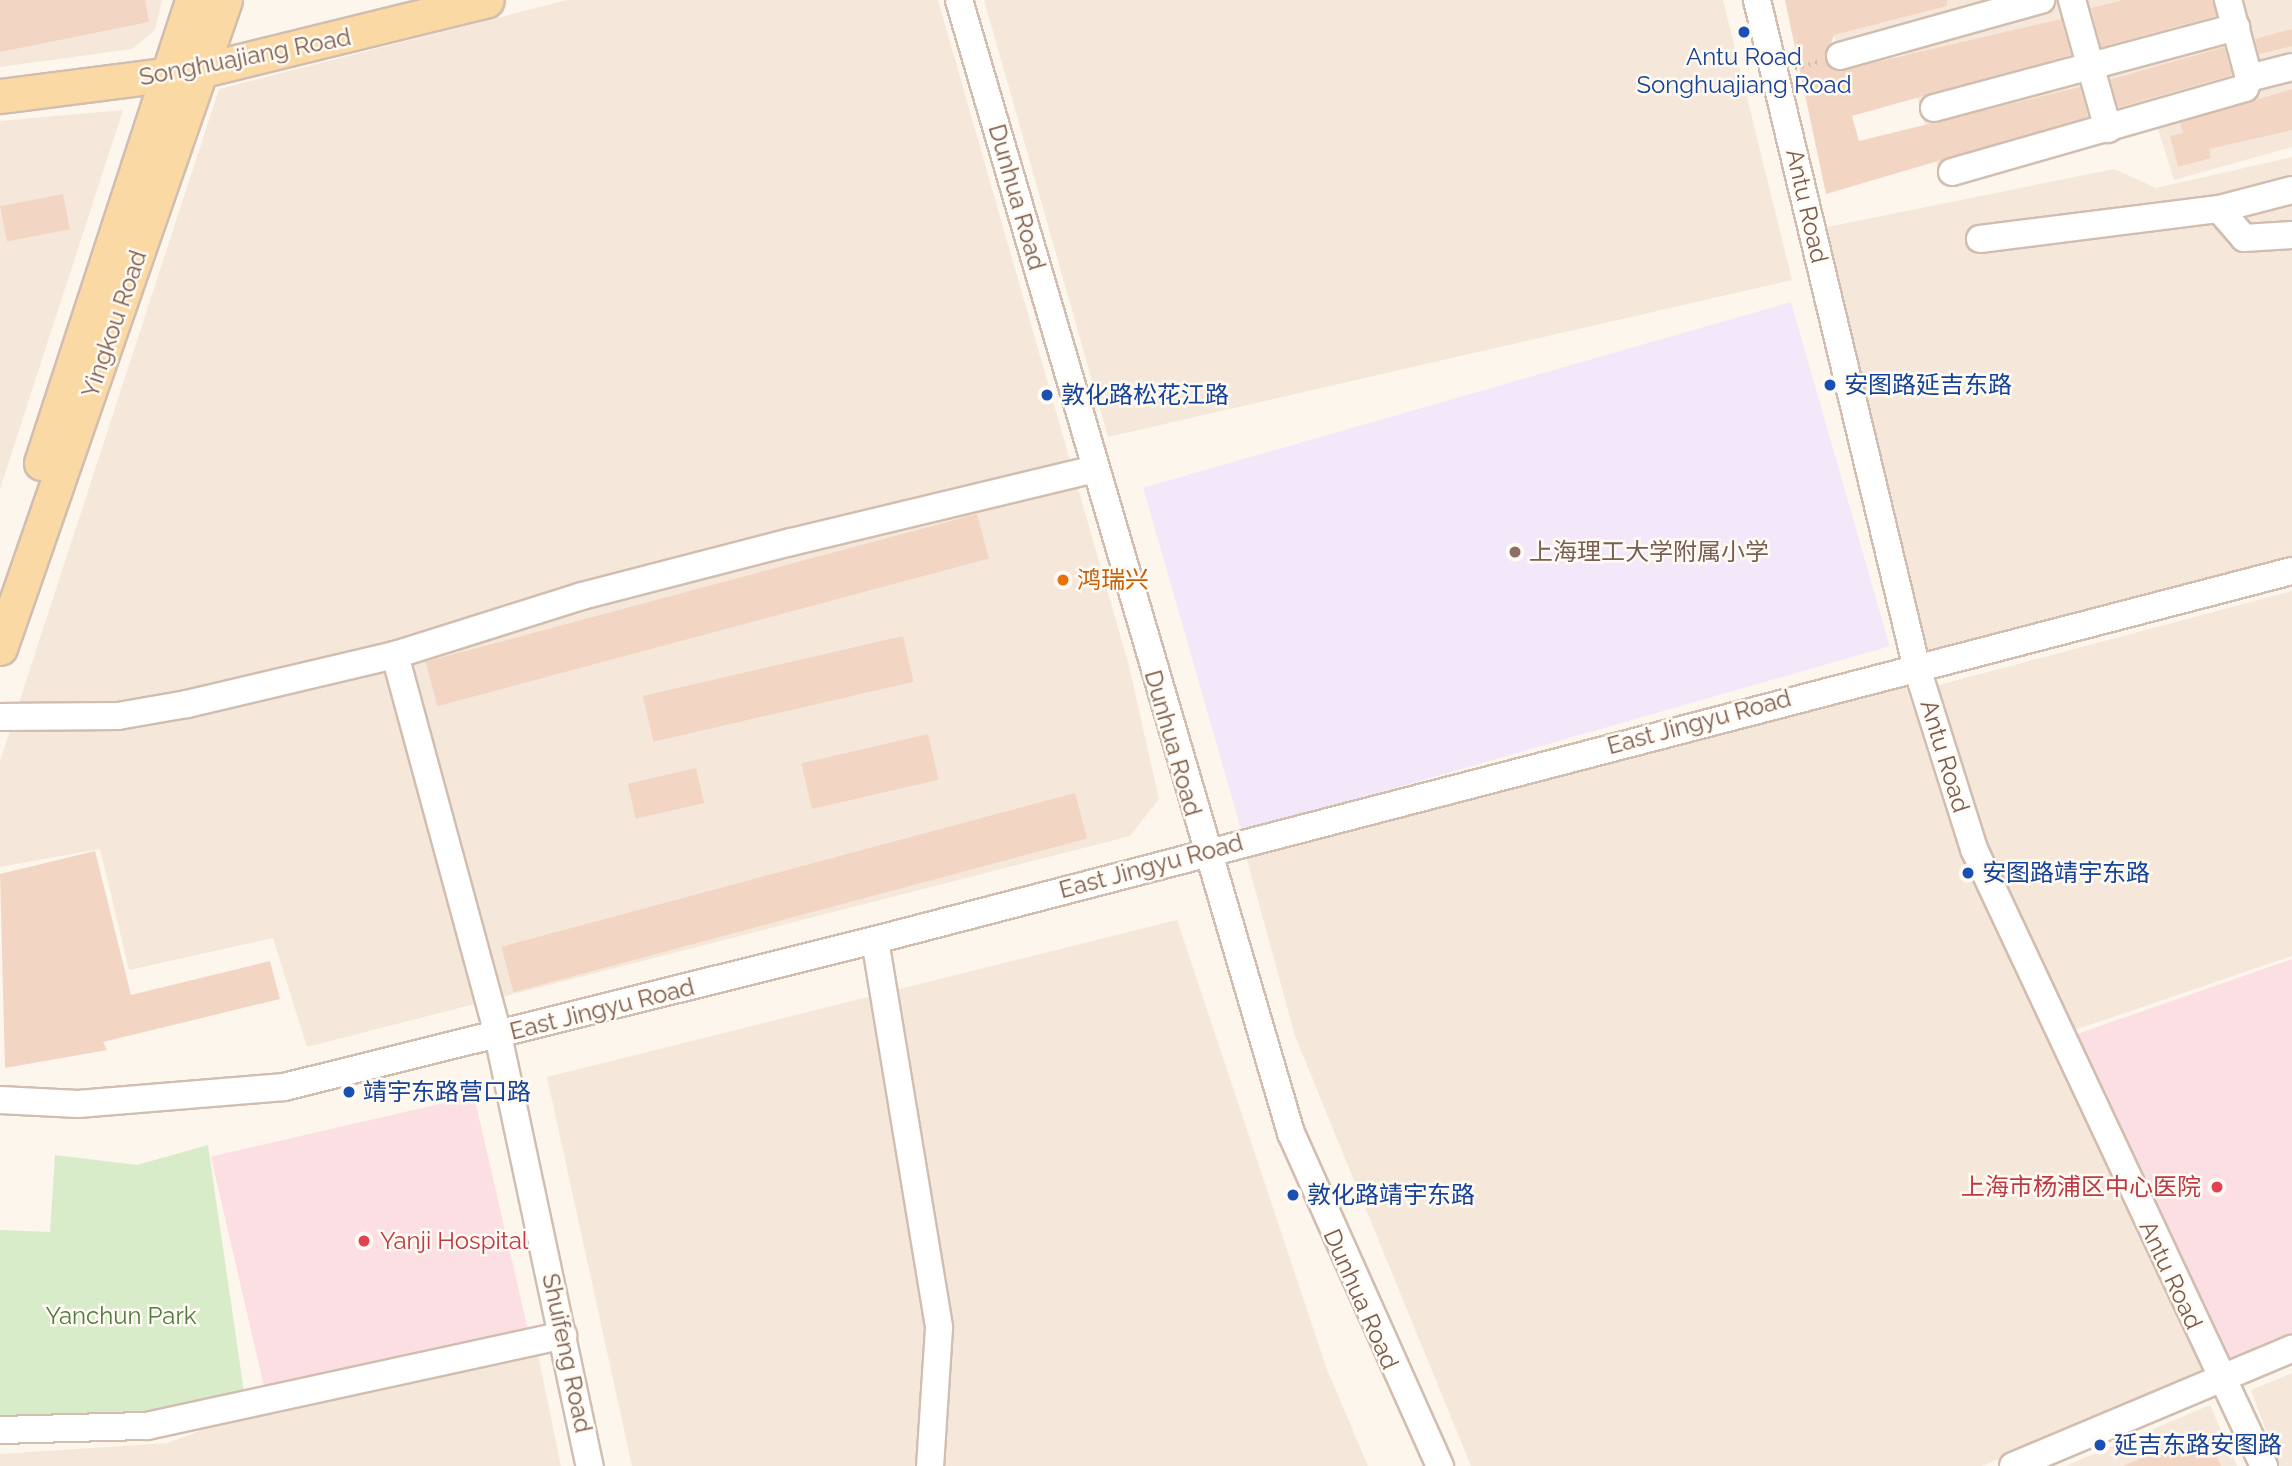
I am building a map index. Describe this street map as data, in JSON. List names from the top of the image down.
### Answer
{
  "streets": {
    "main road": ["Songhuajiang Road", "Yingkou Road"],
    "street": [
      "Dunhua Road",
      "Antu Road",
      "East Jingyu Road",
      "Shuifeng Road"
    ]
  },
  "crossings": [
    ["Songhuajiang Road", "Yingkou Road"],
    ["Dunhua Road", "East Jingyu Road"],
    ["Antu Road", "East Jingyu Road"],
    ["East Jingyu Road", "Shuifeng Road"]
  ],
  "parks": ["Yanchun Park"],
  "places": [
    "Antu Road Songhuajiang Road",
    "安图路延吉东路",
    "敦化路松花江路",
    "上海理工大学附属小学",
    "鸿瑞兴",
    "安图路靖宇东路",
    "靖宇东路营口路",
    "上海市杨浦区中心医院",
    "敦化路靖宇东路",
    "Yanji Hospital",
    "延吉东路安图路"
  ]
}
